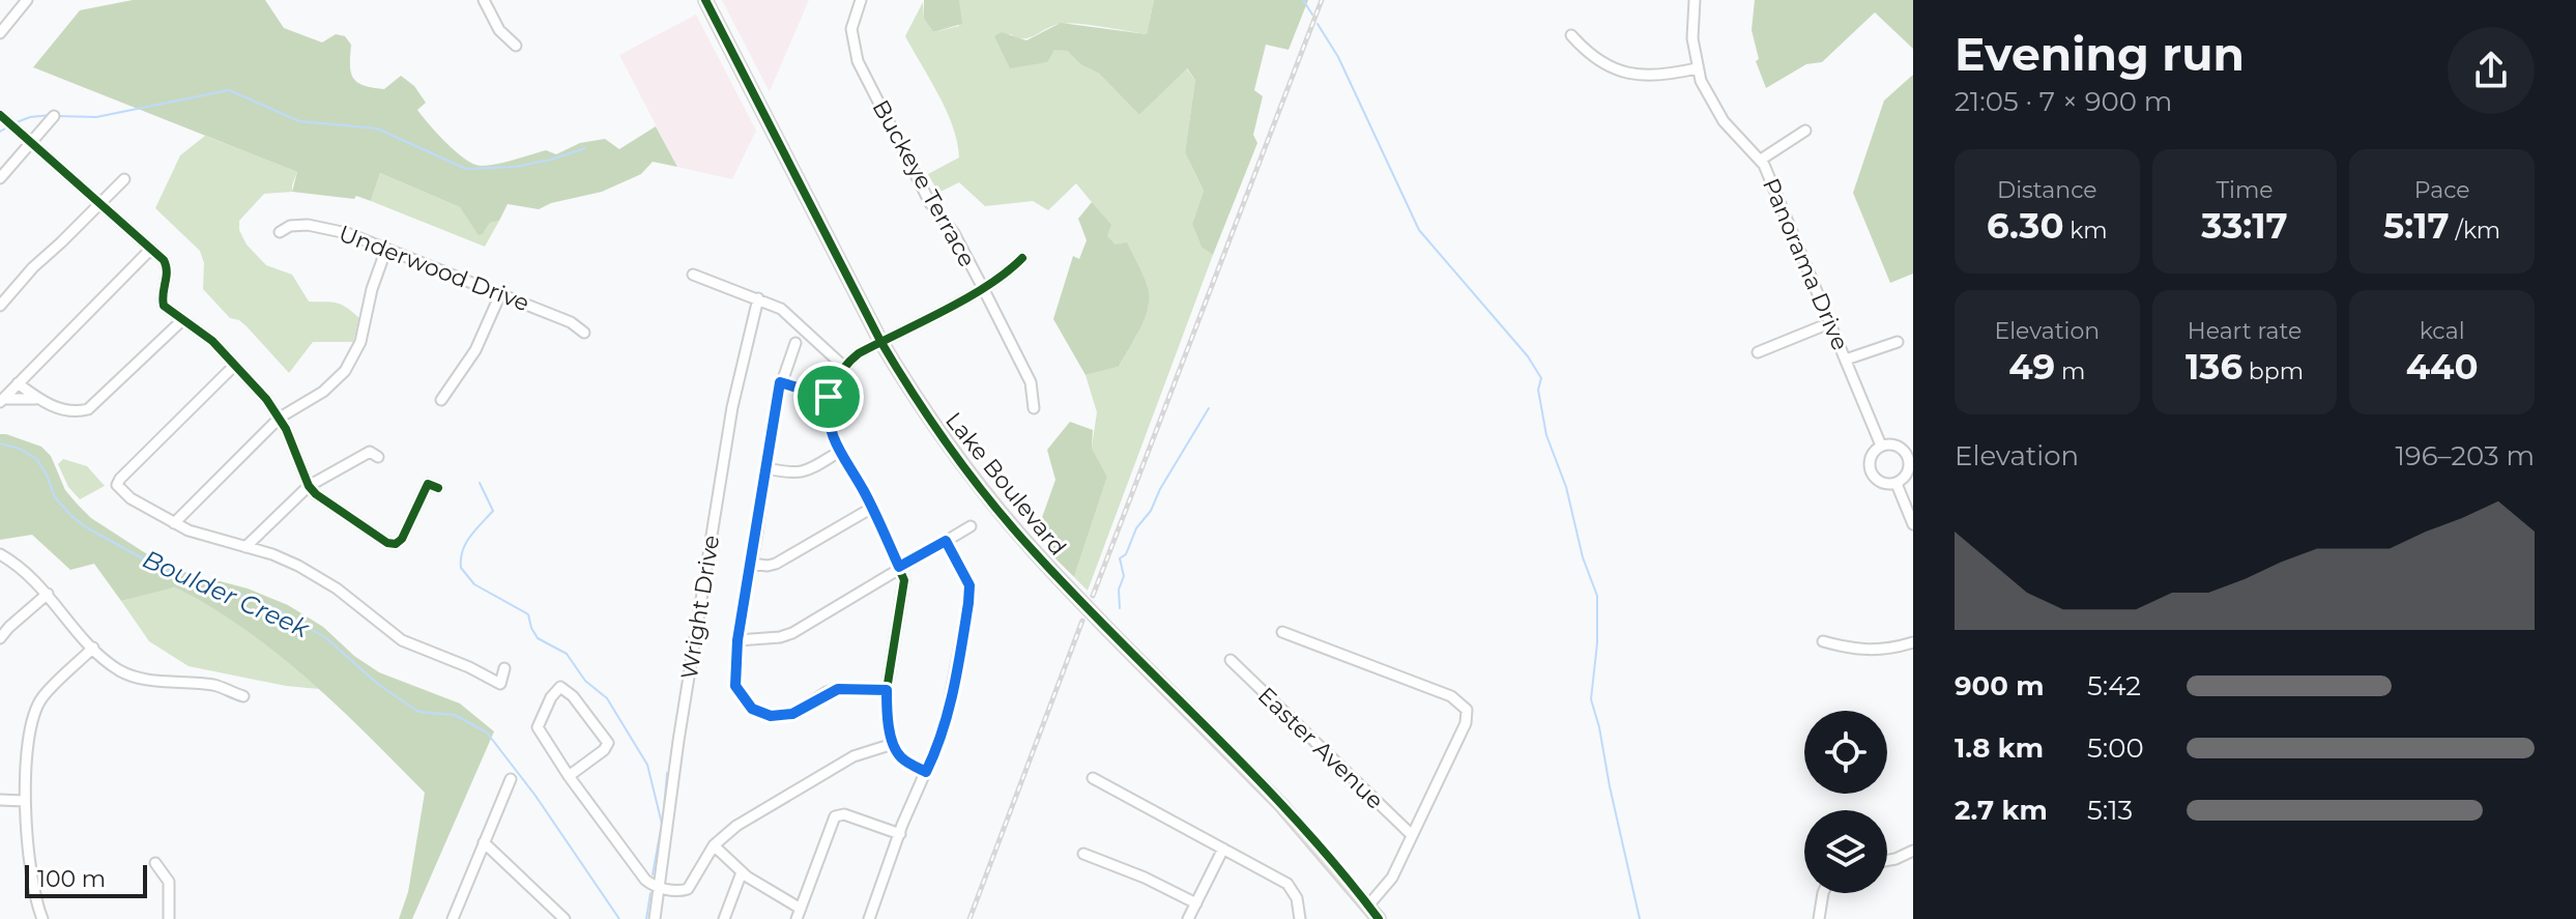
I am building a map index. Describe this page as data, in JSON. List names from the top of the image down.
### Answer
{
  "streets": {
    "main road": ["Lake Boulevard"],
    "street": [
      "Buckeye Terrace",
      "Panorama Drive",
      "Underwood Drive",
      "Wright Drive",
      "Easter Avenue"
    ]
  },
  "water": ["Boulder Creek"],
  "scale_bar": "100 m",
  "page": {
    "heading": ["Evening run", "21:05 · 7 × 900 m"],
    "stats": [
      ["Distance", "6.30 km"],
      ["Time", "33:17"],
      ["Pace", "5:17 /km"],
      ["Elevation", "49 m"],
      ["Heart rate", "136 bpm"],
      ["kcal", "440"]
    ],
    "chart": ["Elevation", "196–203 m"],
    "list": [
      {
        "name": "900 m",
        "note": "5:42"
      },
      {
        "name": "1.8 km",
        "note": "5:00"
      },
      {
        "name": "2.7 km",
        "note": "5:13"
      }
    ],
    "scale": "100 m"
  }
}
